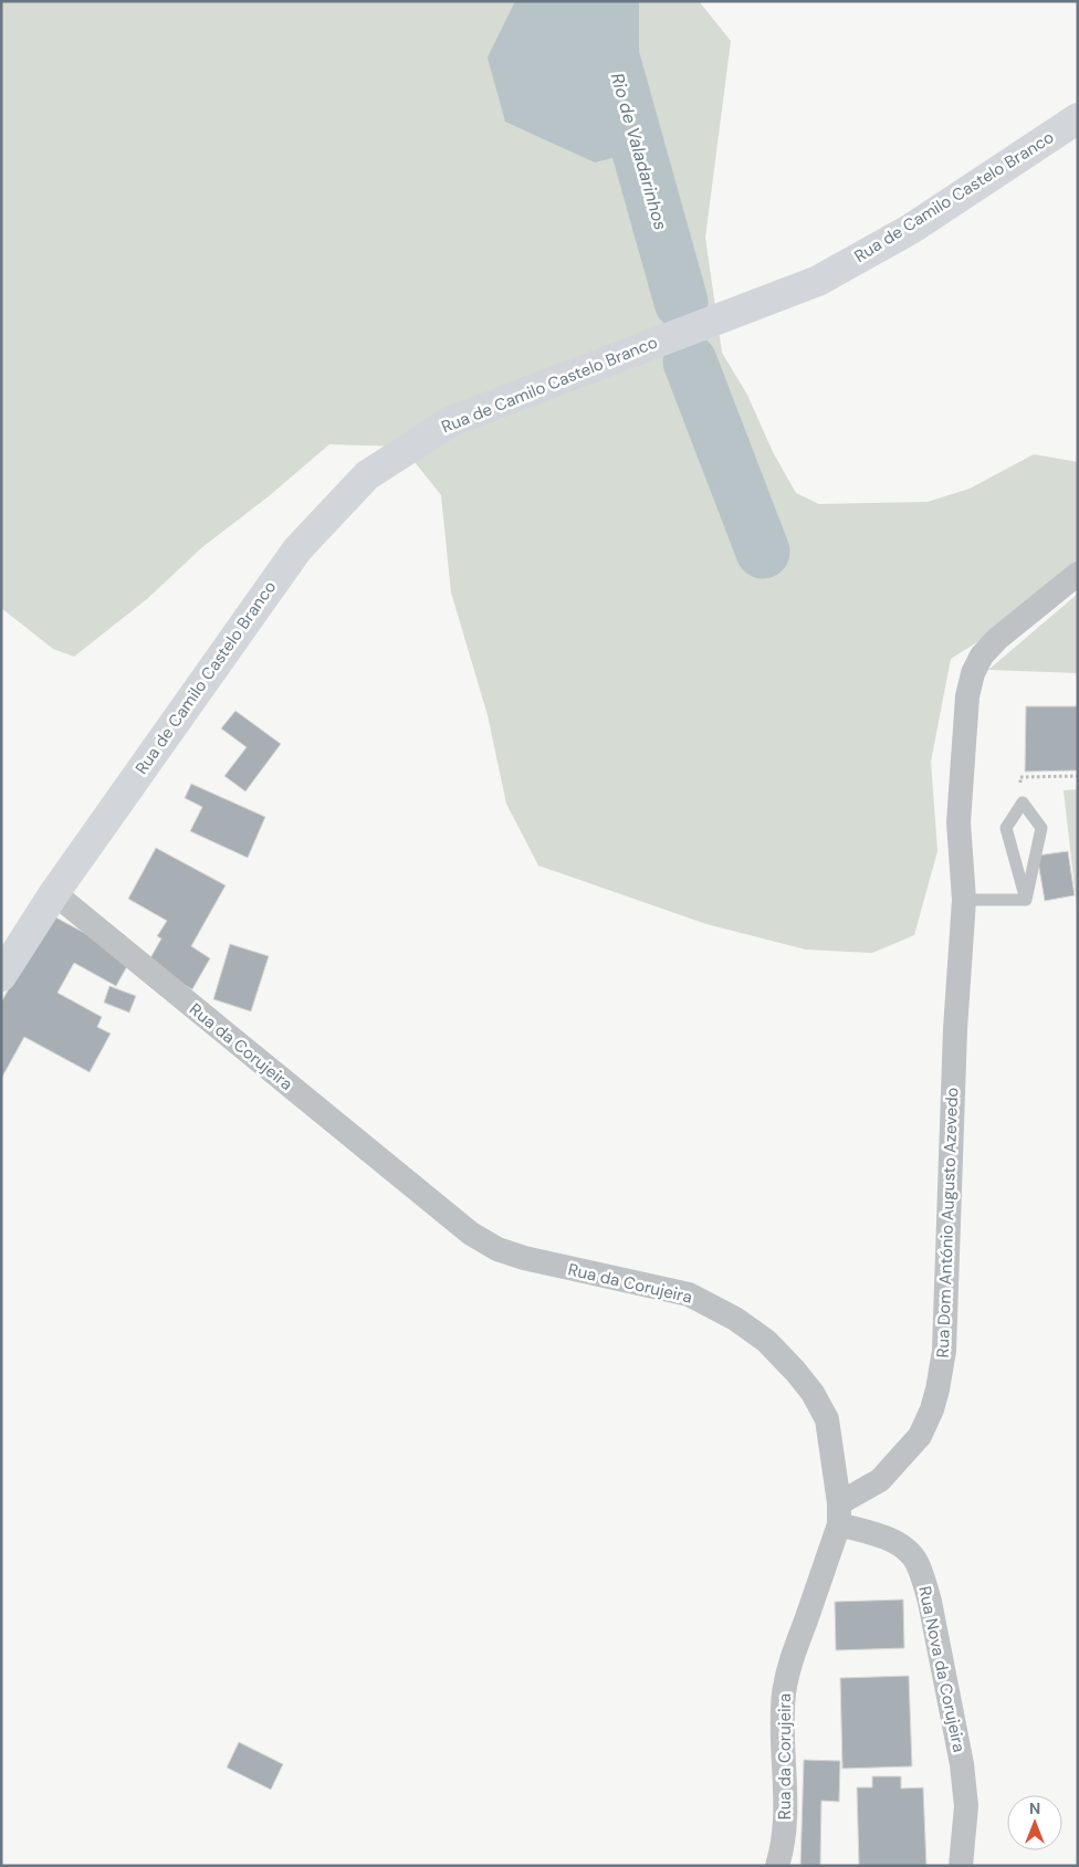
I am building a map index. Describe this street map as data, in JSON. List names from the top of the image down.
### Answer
{
  "streets": {
    "main road": ["Rua de Camilo Castelo Branco"],
    "street": ["Rua da Corujeira", "Rua Dom António Augusto Azevedo", "Rua Nova da Corujeira"]
  },
  "crossings": [
    ["Rua de Camilo Castelo Branco", "Rua da Corujeira"],
    ["Rua da Corujeira", "Rua Dom António Augusto Azevedo"],
    ["Rua da Corujeira", "Rua Nova da Corujeira"],
    ["Rua Dom António Augusto Azevedo", "Rua Nova da Corujeira"]
  ],
  "water": ["Rio de Valadarinhos"],
  "north": "top"
}
